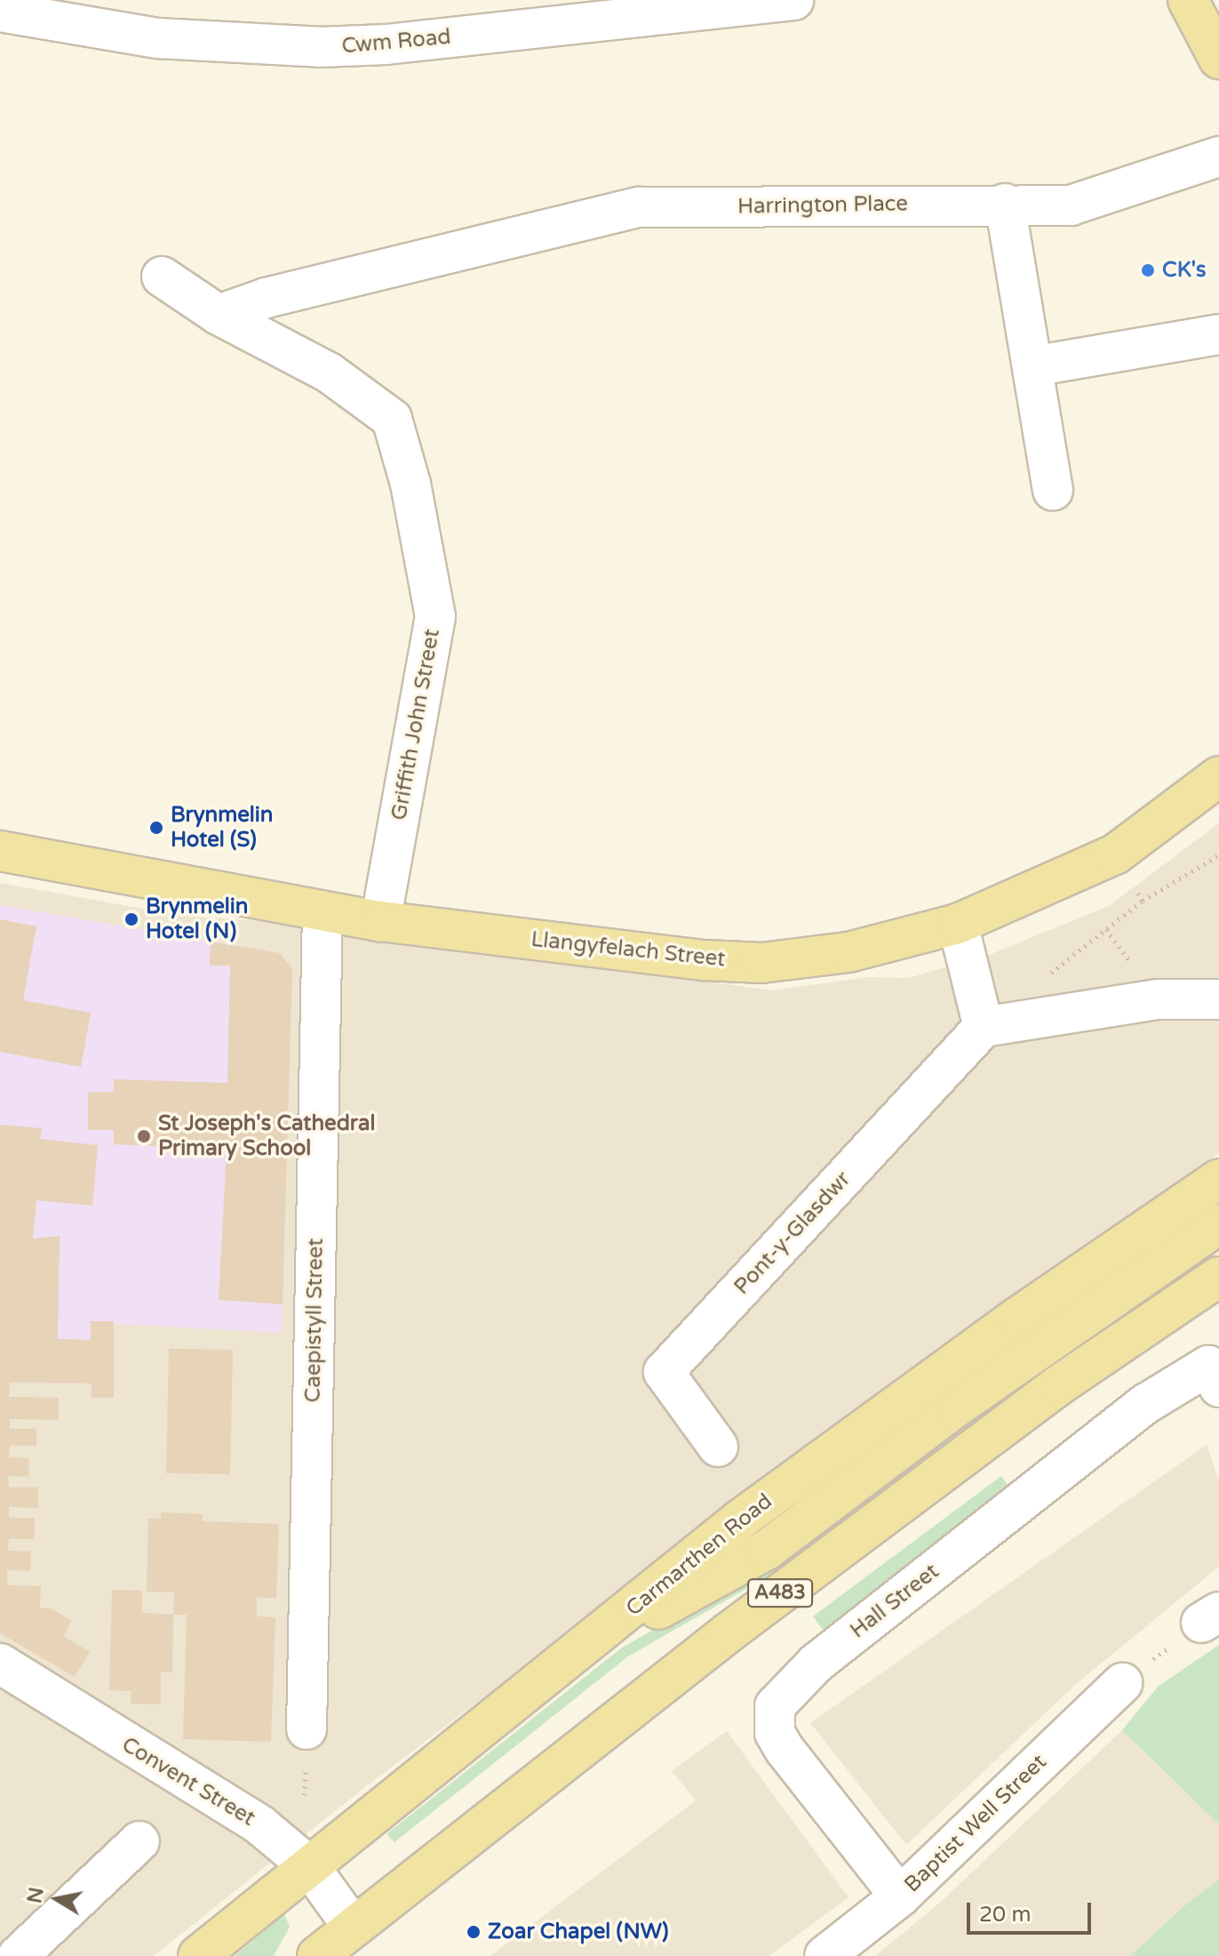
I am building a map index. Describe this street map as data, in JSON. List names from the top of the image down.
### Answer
{
  "streets": {
    "main road": ["Llangyfelach Street", "Carmarthen Road", "A483"],
    "street": [
      "Cwm Road",
      "Harrington Place",
      "Griffith John Street",
      "Pont-y-Glasdwr",
      "Caepistyll Street",
      "Hall Street",
      "Convent Street",
      "Baptist Well Street"
    ]
  },
  "crossings": [
    ["Harrington Place", "Griffith John Street"],
    ["Griffith John Street", "Llangyfelach Street"],
    ["Llangyfelach Street", "Caepistyll Street"],
    ["Carmarthen Road", "A483"],
    ["Carmarthen Road", "Convent Street"],
    ["A483", "Convent Street"],
    ["Hall Street", "Baptist Well Street"]
  ],
  "places": [
    "CK's",
    "Brynmelin Hotel (S)",
    "Brynmelin Hotel (N)",
    "St Joseph's Cathedral Primary School",
    "Zoar Chapel (NW)"
  ],
  "scale_bar": "20 m",
  "north": "left"
}
